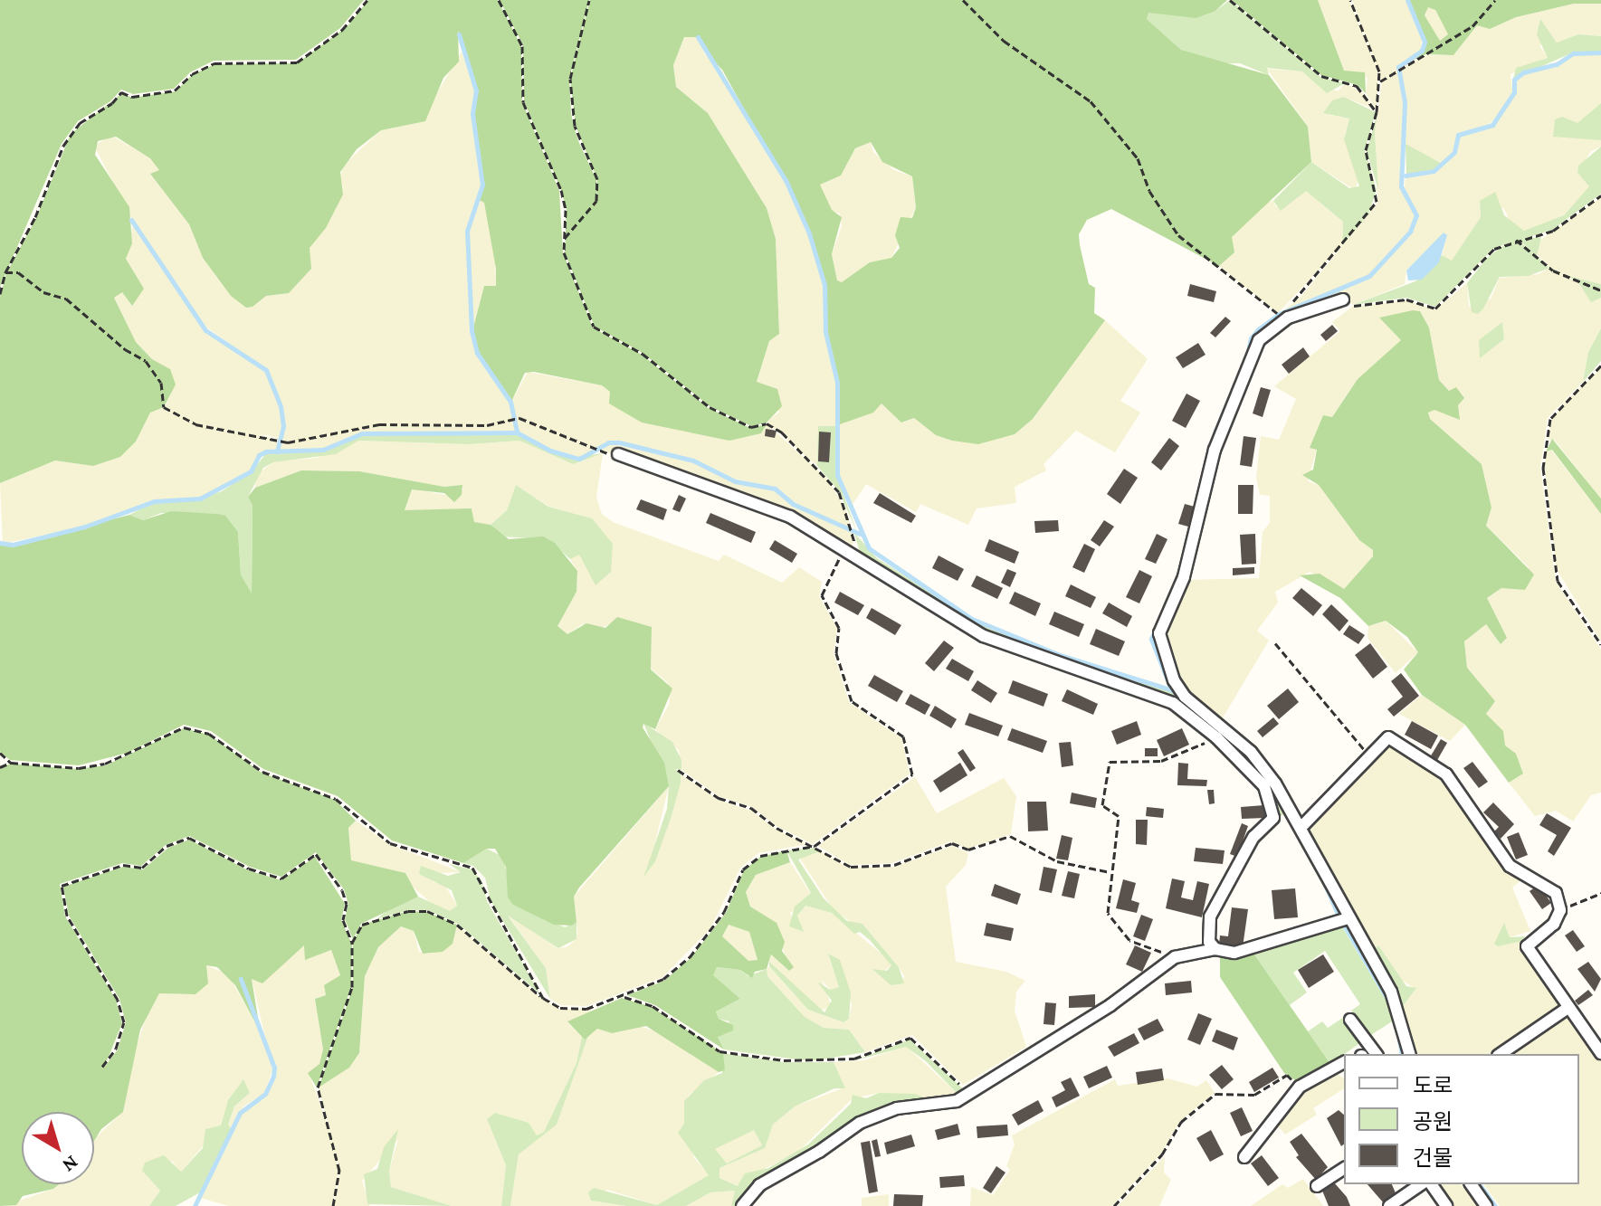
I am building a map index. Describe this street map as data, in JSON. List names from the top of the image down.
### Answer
{
  "legend": ["도로", "공원", "건물"],
  "north": "bottom right"
}
